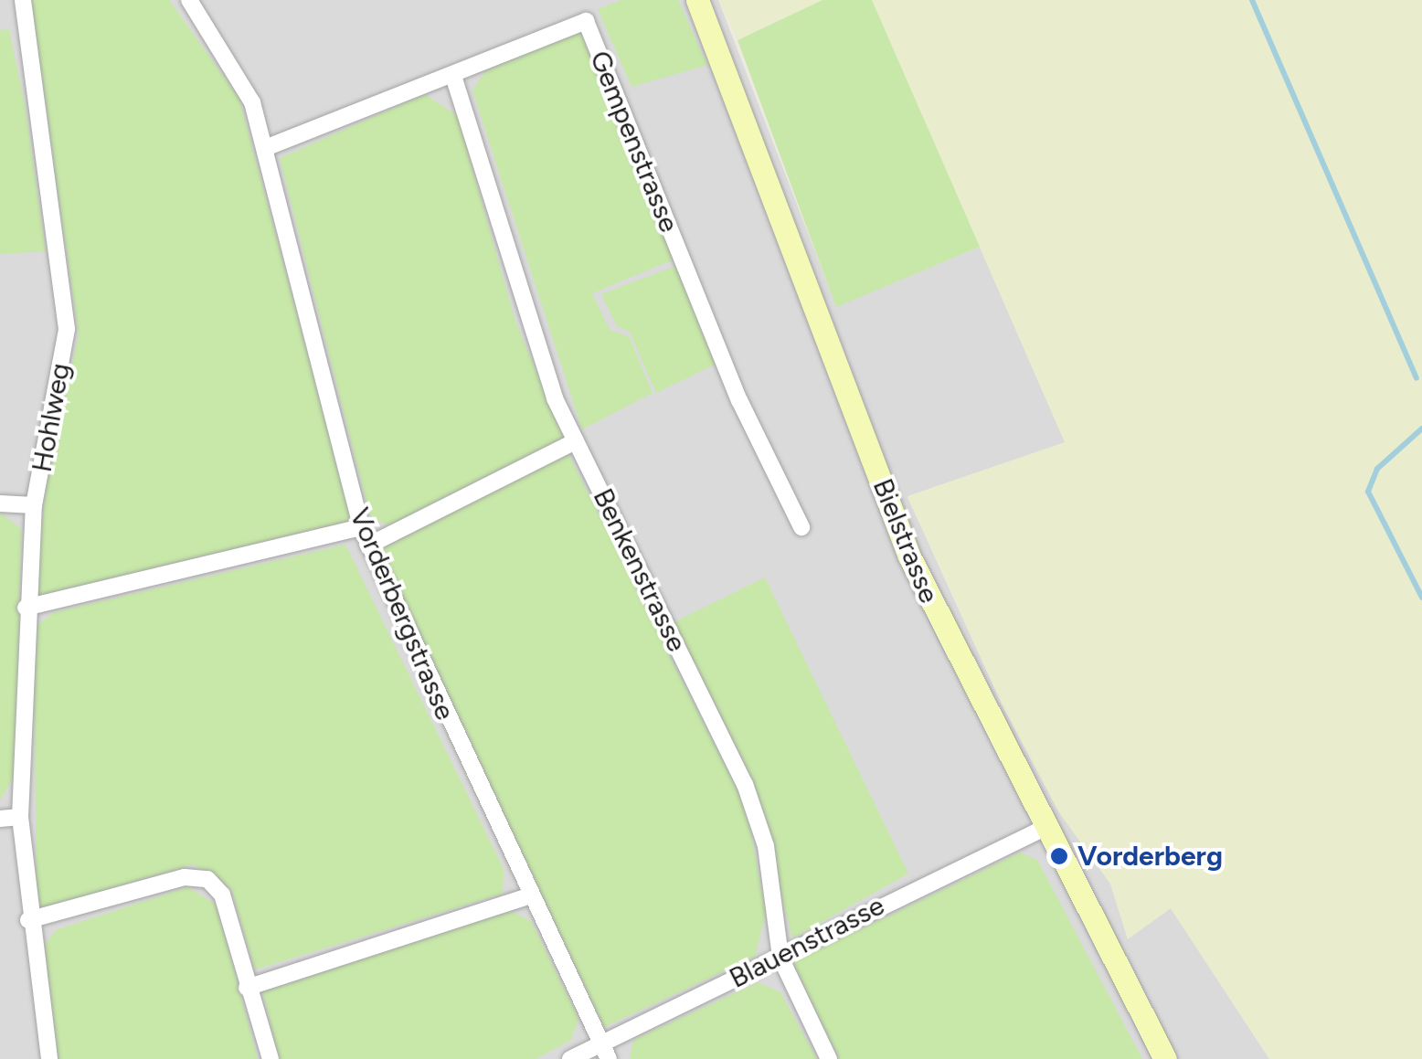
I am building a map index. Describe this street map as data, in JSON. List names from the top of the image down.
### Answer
{
  "streets": {
    "main road": ["Bielstrasse"],
    "street": [
      "Gempenstrasse",
      "Hohlweg",
      "Benkenstrasse",
      "Vorderbergstrasse",
      "Blauenstrasse"
    ]
  },
  "crossings": [
    ["Gempenstrasse", "Benkenstrasse"],
    ["Gempenstrasse", "Vorderbergstrasse"],
    ["Bielstrasse", "Blauenstrasse"],
    ["Benkenstrasse", "Blauenstrasse"],
    ["Vorderbergstrasse", "Blauenstrasse"]
  ],
  "places": ["Vorderberg"]
}
